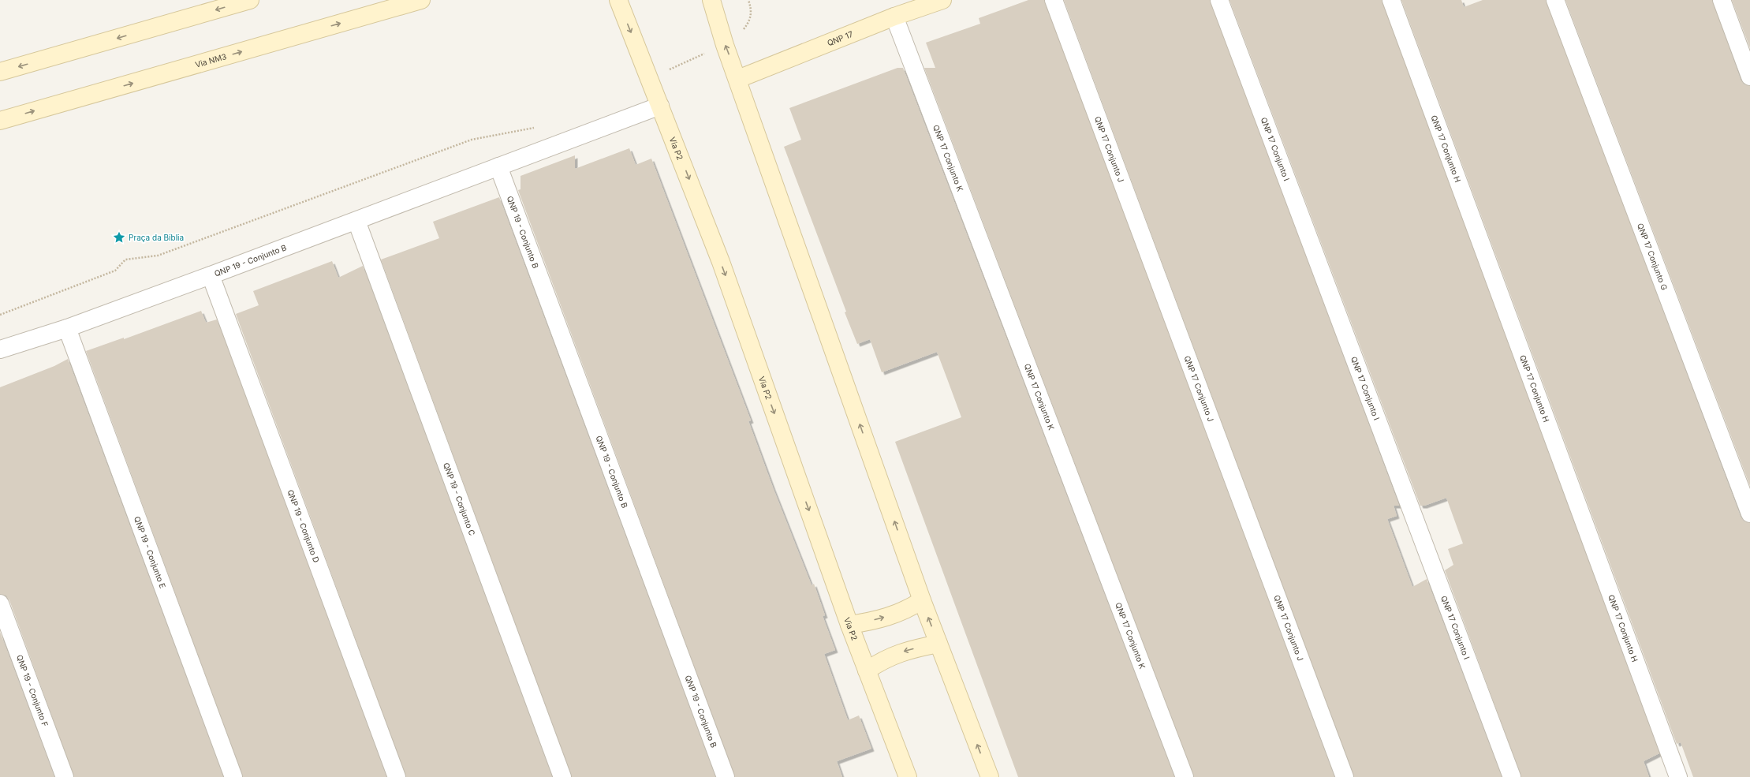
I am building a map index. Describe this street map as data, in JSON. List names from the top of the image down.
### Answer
{
  "streets": {
    "main road": ["QNP 17", "Via NM3", "Via P2"],
    "street": [
      "QNP 17 Conjunto J",
      "QNP 17 Conjunto I",
      "QNP 17 Conjunto H",
      "QNP 17 Conjunto K",
      "QNP 19 - Conjunto B",
      "QNP 17 Conjunto G",
      "QNP 19 - Conjunto C",
      "QNP 19 - Conjunto D",
      "QNP 19 - Conjunto E",
      "QNP 19 - Conjunto F"
    ]
  },
  "crossings": [
    ["QNP 17", "QNP 17 Conjunto K"],
    ["Via P2", "QNP 19 - Conjunto B"],
    ["QNP 19 - Conjunto B", "QNP 19 - Conjunto C"],
    ["QNP 19 - Conjunto B", "QNP 19 - Conjunto D"],
    ["QNP 19 - Conjunto B", "QNP 19 - Conjunto E"]
  ],
  "places": {
    "place": ["Praça da Bíblia"]
  }
}
